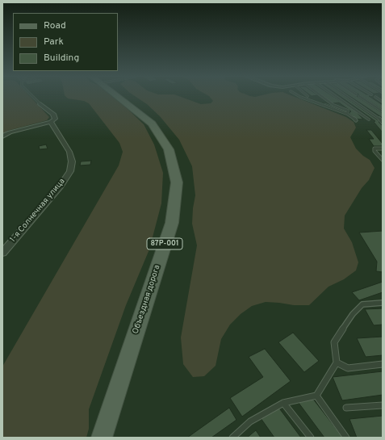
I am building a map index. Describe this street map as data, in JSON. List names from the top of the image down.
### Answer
{
  "streets": {
    "main road": ["87Р-001", "Объездная дорога"],
    "street": ["1-я Солнечная улица"]
  },
  "legend": ["Road", "Park", "Building"]
}
